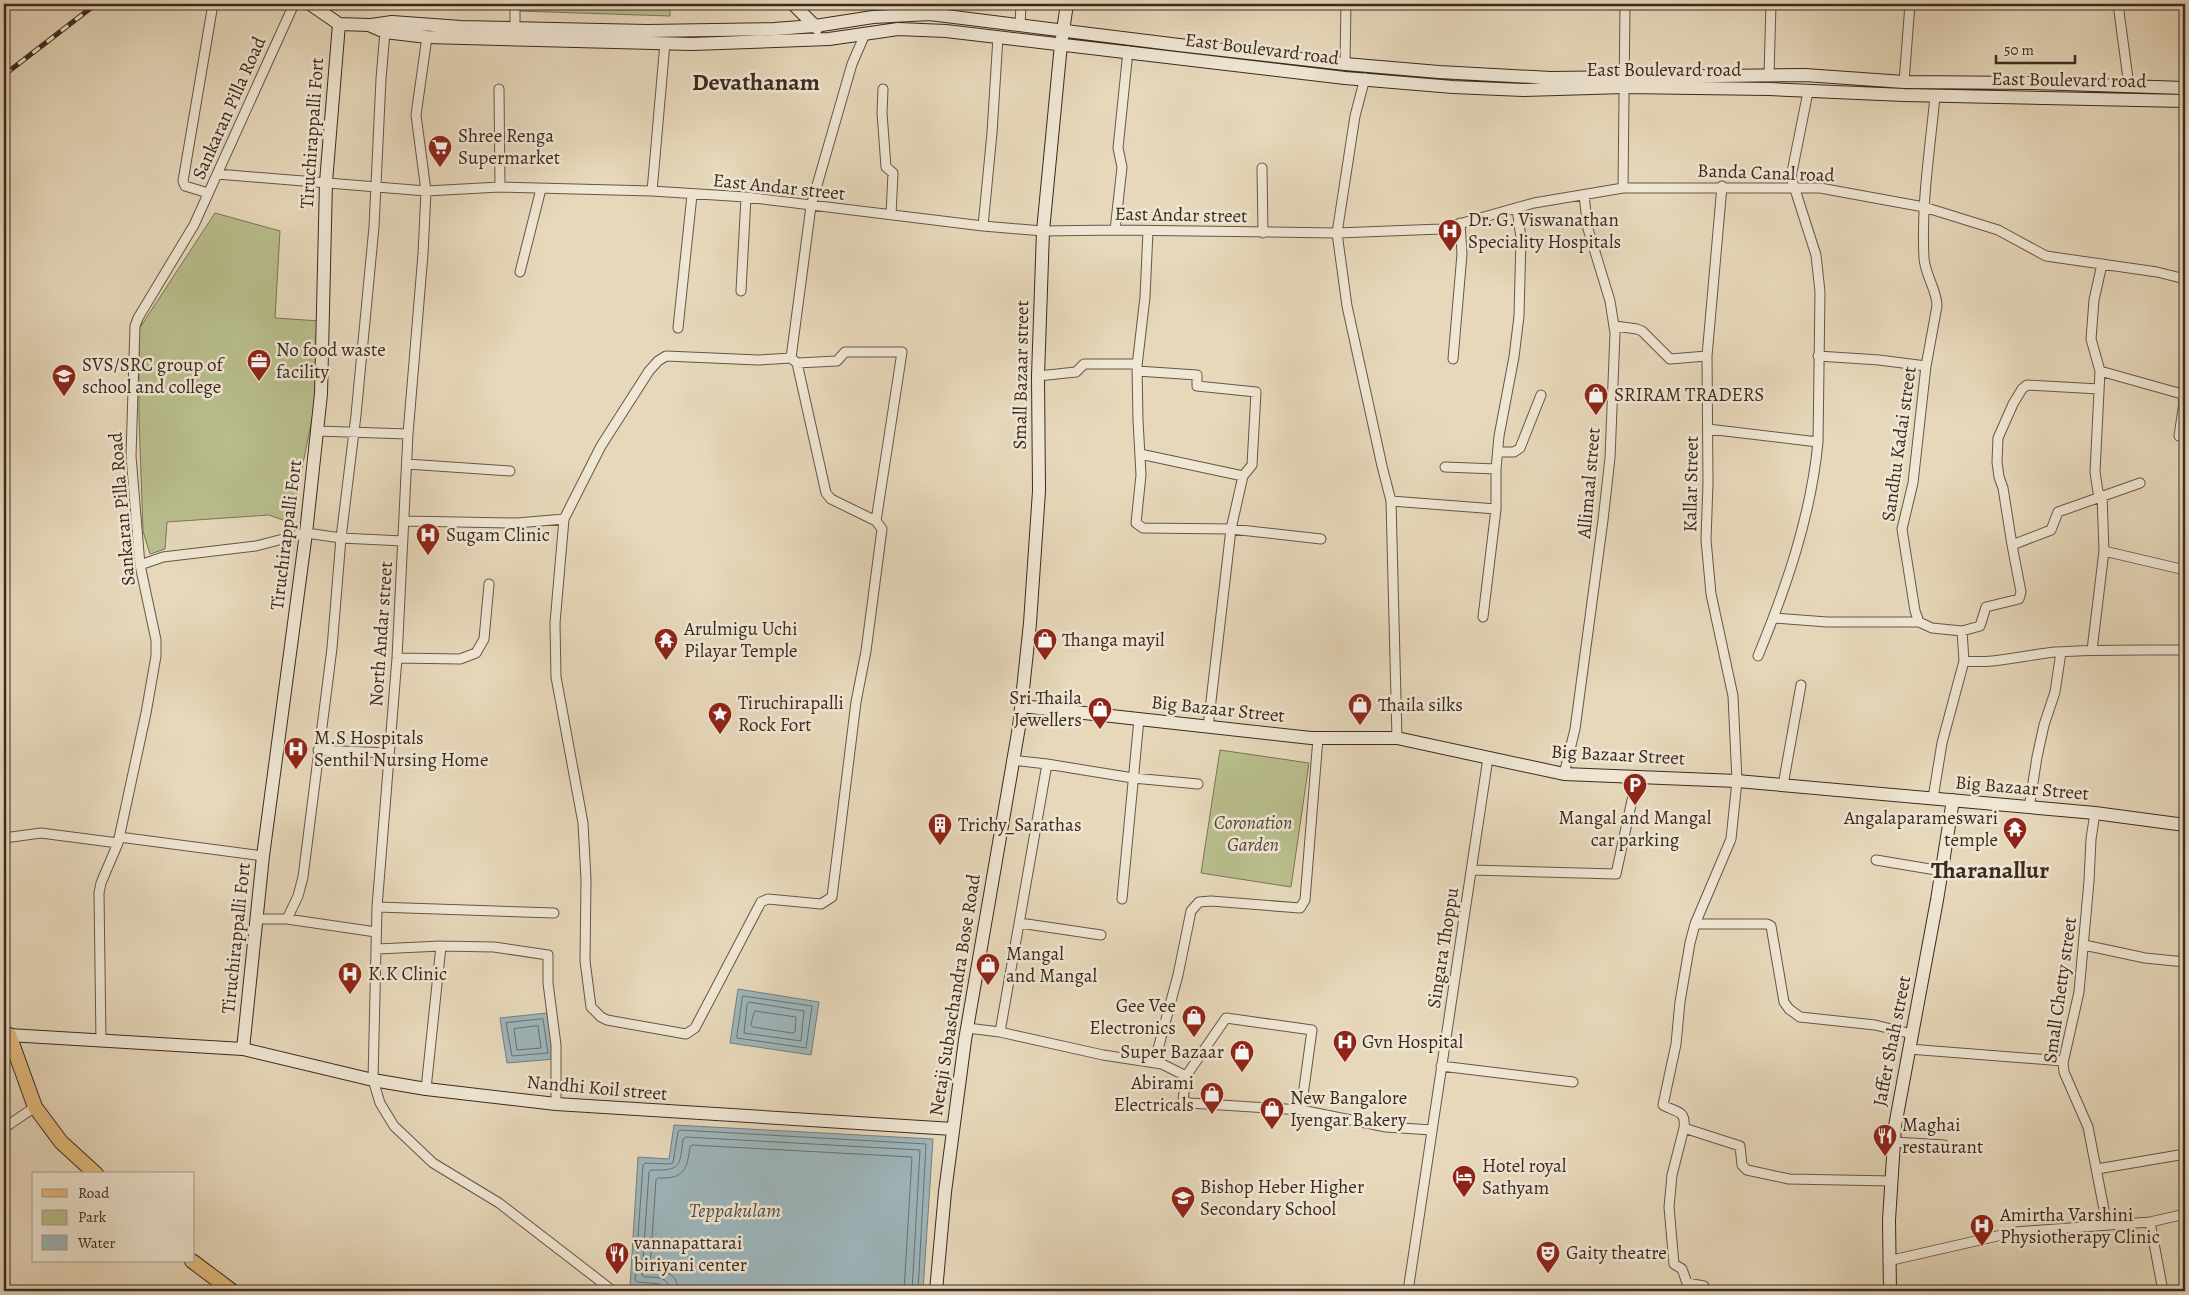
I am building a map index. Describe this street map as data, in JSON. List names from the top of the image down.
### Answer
{
  "streets": {
    "main road": [
      "East Boulevard road",
      "Tiruchirappalli Fort",
      "Small Bazaar street",
      "Big Bazaar Street",
      "Netaji Subaschandra Bose Road",
      "Jaffer Shah street",
      "Nandhi Koil street"
    ],
    "street": [
      "Sankaran Pilla Road",
      "Banda Canal road",
      "East Andar street",
      "Sandhu Kadai street",
      "Allimaal street",
      "Kallar Street",
      "North Andar street",
      "Singara Thoppu",
      "Small Chetty street"
    ]
  },
  "crossings": [
    ["East Boulevard road", "Tiruchirappalli Fort"],
    ["East Boulevard road", "Small Bazaar street"],
    ["East Boulevard road", "Sandhu Kadai street"],
    ["East Boulevard road", "North Andar street"],
    ["Sankaran Pilla Road", "East Andar street"],
    ["Sankaran Pilla Road", "Nandhi Koil street"],
    ["Tiruchirappalli Fort", "East Andar street"],
    ["Tiruchirappalli Fort", "Nandhi Koil street"],
    ["Banda Canal road", "East Andar street"],
    ["Banda Canal road", "Sandhu Kadai street"],
    ["Banda Canal road", "Allimaal street"],
    ["Banda Canal road", "Kallar Street"],
    ["East Andar street", "Small Bazaar street"],
    ["East Andar street", "North Andar street"],
    ["Small Bazaar street", "Big Bazaar Street"],
    ["Small Bazaar street", "Netaji Subaschandra Bose Road"],
    ["Allimaal street", "Big Bazaar Street"],
    ["Kallar Street", "Big Bazaar Street"],
    ["North Andar street", "Nandhi Koil street"],
    ["Big Bazaar Street", "Singara Thoppu"],
    ["Big Bazaar Street", "Small Chetty street"],
    ["Big Bazaar Street", "Netaji Subaschandra Bose Road"],
    ["Big Bazaar Street", "Jaffer Shah street"],
    ["Netaji Subaschandra Bose Road", "Nandhi Koil street"]
  ],
  "districts": ["Devathanam", "Tharanallur"],
  "water": ["Teppakulam"],
  "parks": ["Coronation Garden"],
  "places": {
    "supermarket": ["Shree Renga Supermarket"],
    "hospital": [
      "Dr. G. Viswanathan Speciality Hospitals",
      "Sugam Clinic",
      "M.S Hospitals Senthil Nursing Home",
      "K.K Clinic",
      "Gvn Hospital",
      "Amirtha Varshini Physiotherapy Clinic"
    ],
    "office": ["No food waste facility"],
    "school or university": ["SVS/SRC group of school and college", "Bishop Heber Higher Secondary School"],
    "shop": [
      "SRIRAM TRADERS",
      "Thanga mayil",
      "Thaila silks",
      "Sri Thaila Jewellers",
      "Mangal and Mangal",
      "Gee Vee Electronics",
      "Super Bazaar",
      "Abirami Electricals",
      "New Bangalore Iyengar Bakery"
    ],
    "temple": ["Arulmigu Uchi Pilayar Temple", "Angalaparameswari temple"],
    "place": ["Tiruchirapalli Rock Fort"],
    "parking": ["Mangal and Mangal car parking"],
    "building": ["Trichy_Sarathas"],
    "restaurant": ["Maghai restaurant", "vannapattarai biriyani center"],
    "hotel": ["Hotel royal Sathyam"],
    "theatre": ["Gaity theatre"]
  },
  "legend": ["Road", "Park", "Water"],
  "scale_bar": "50 m"
}
